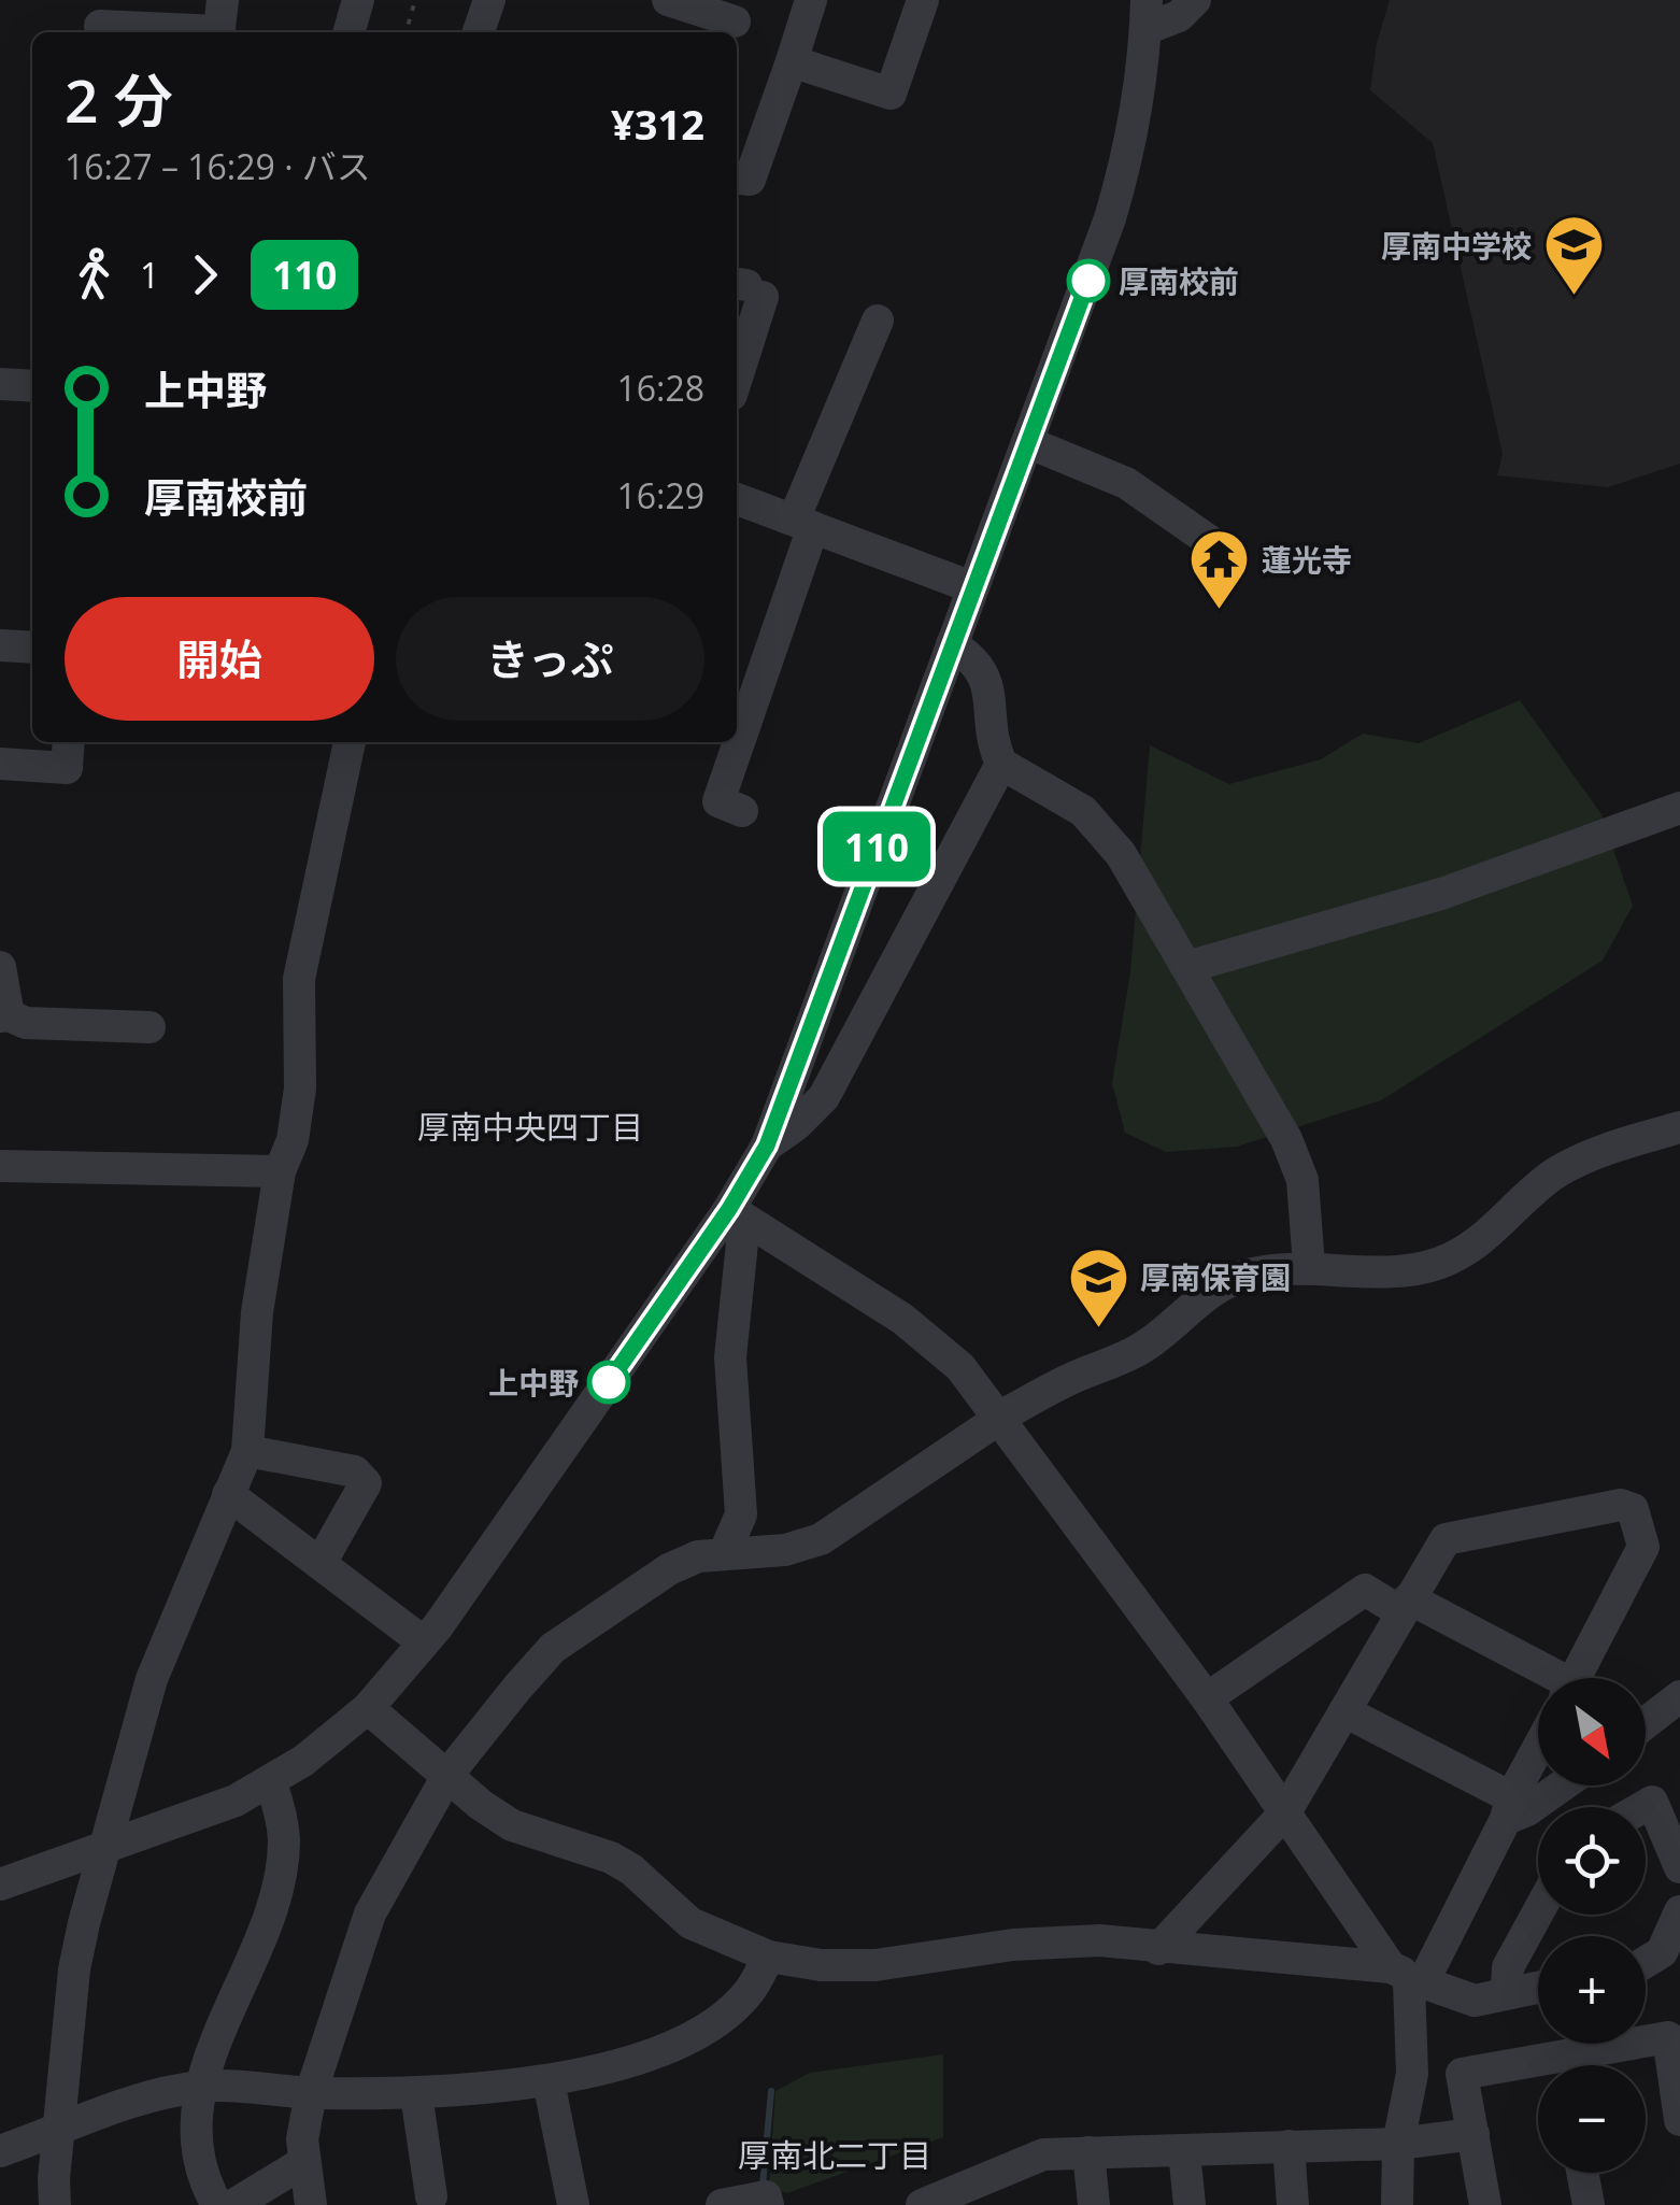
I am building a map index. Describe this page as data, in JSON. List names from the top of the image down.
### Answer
{
  "districts": ["厚南中央四丁目", "厚南北二丁目"],
  "places": {
    "other": ["厚南校前", "上中野"],
    "school or university": ["厚南中学校", "厚南保育園"],
    "temple": ["蓮光寺"]
  },
  "lines": ["bus line 110"],
  "north": "bottom right",
  "page": {
    "on_map": "110",
    "heading": ["2 分", "16:27 – 16:29 · バス", "¥312"],
    "legs": ["1", "110"],
    "list": [
      {
        "name": "上中野",
        "value": "16:28"
      },
      {
        "name": "厚南校前",
        "value": "16:29"
      }
    ],
    "buttons": ["開始", "きっぷ"],
    "map_buttons": ["+", "−"]
  }
}
